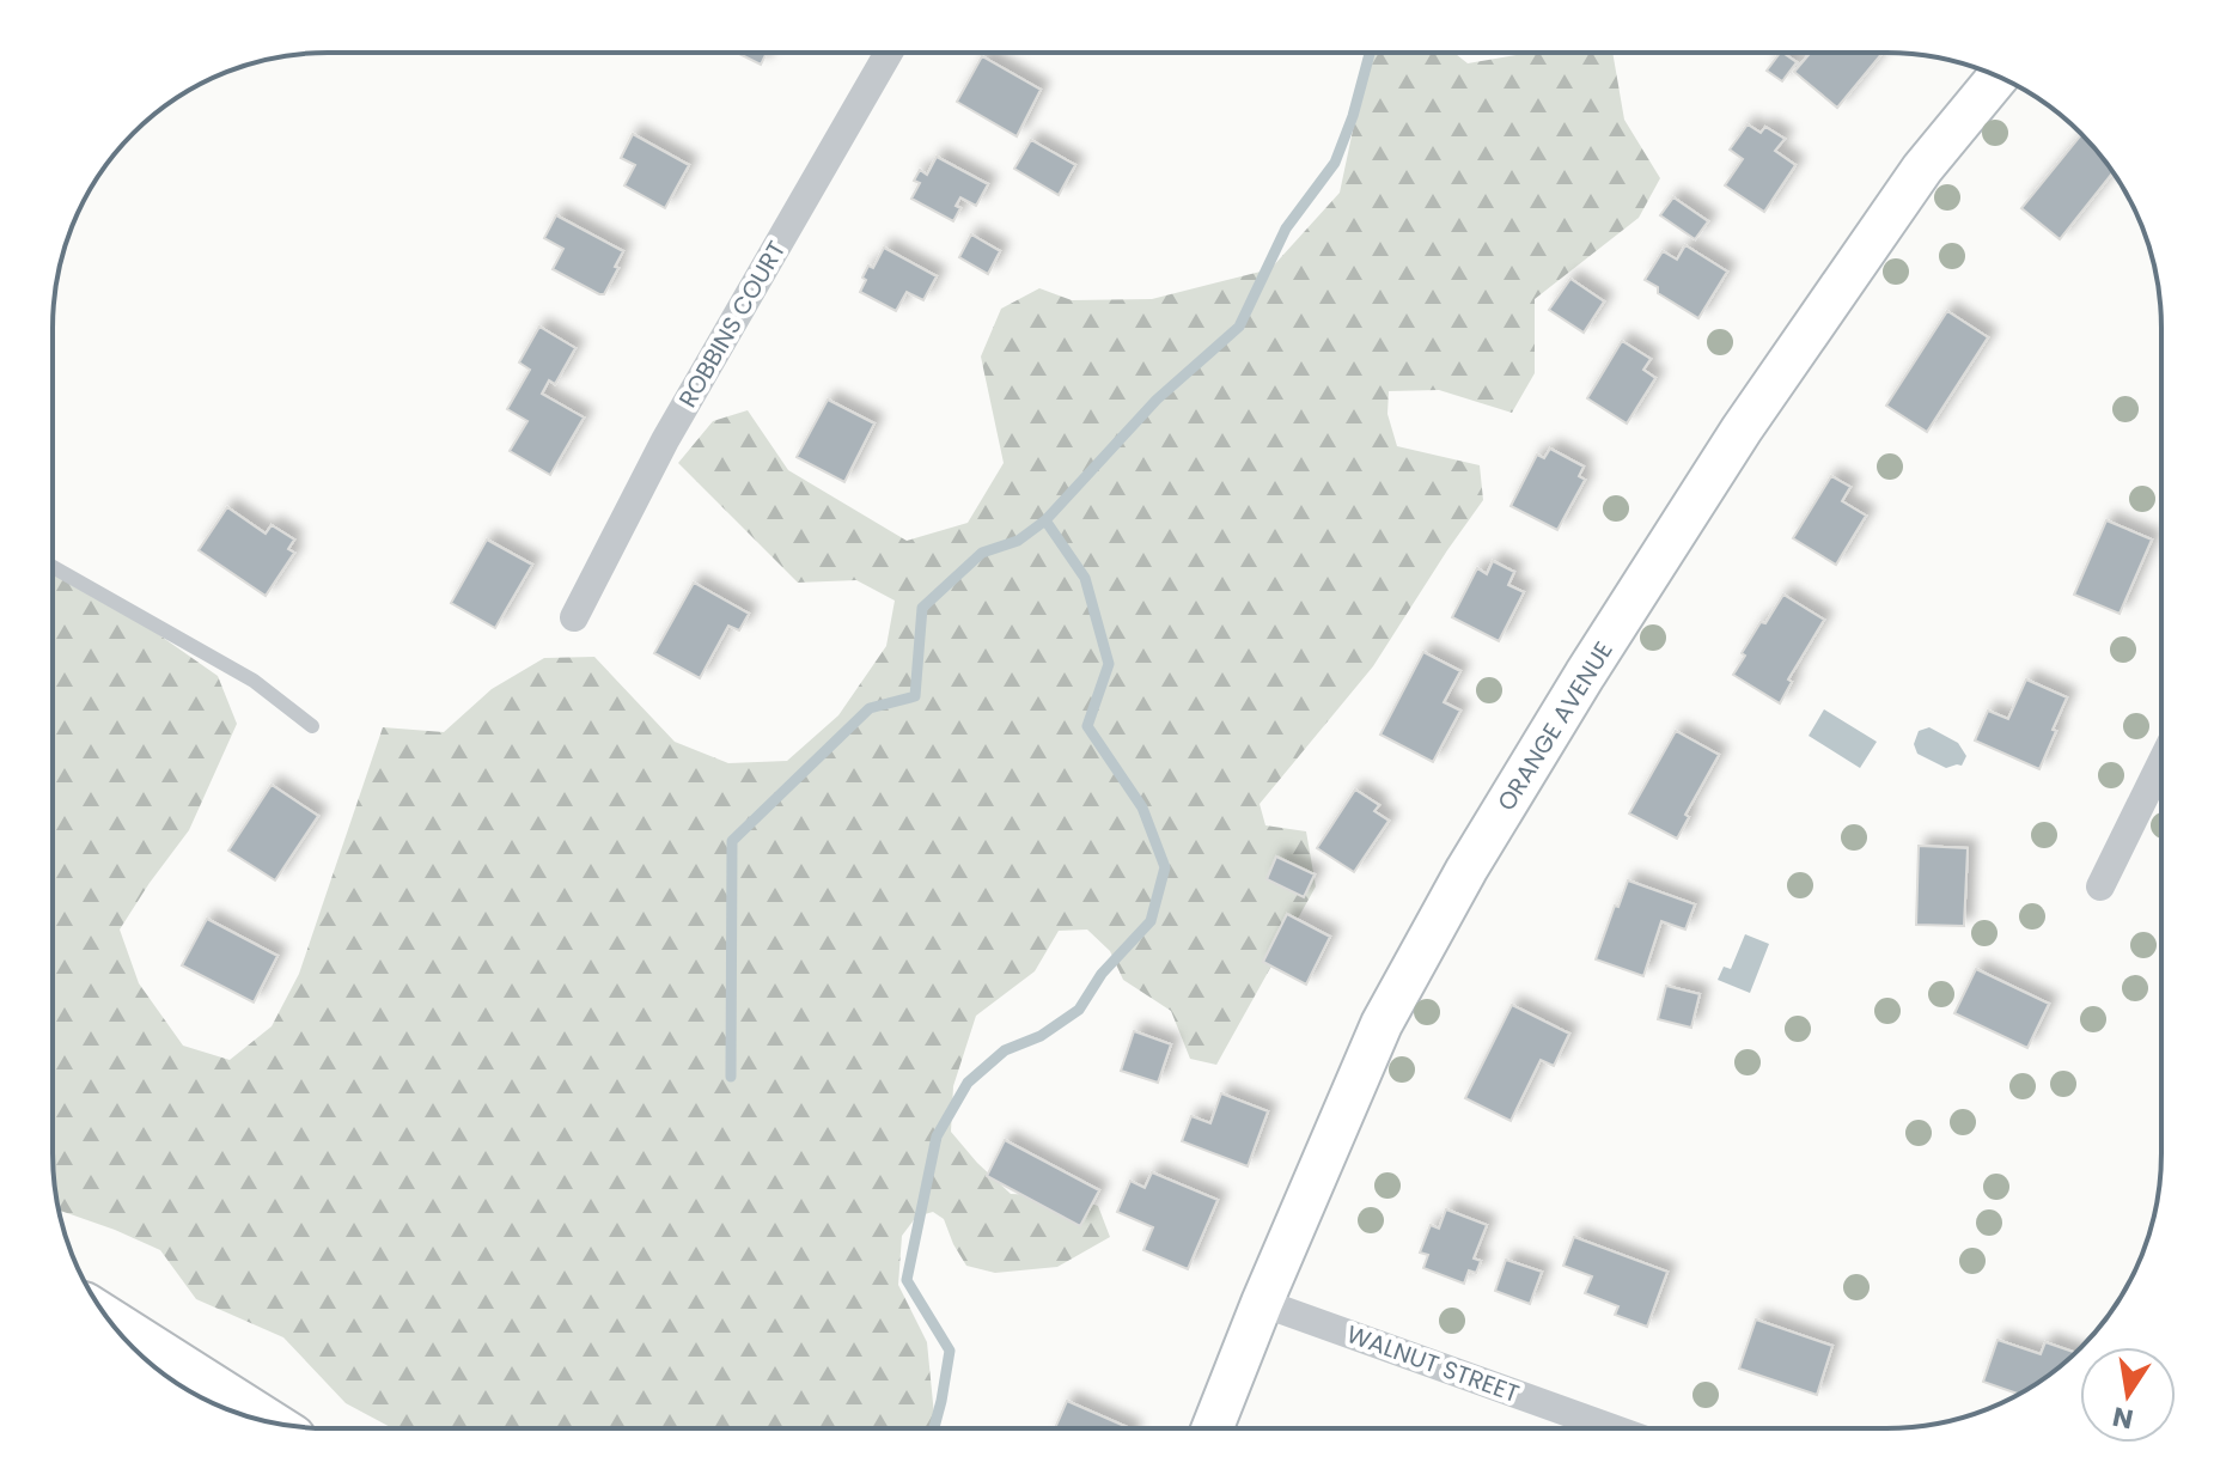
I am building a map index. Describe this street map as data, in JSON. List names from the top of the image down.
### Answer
{
  "streets": {
    "main road": ["ORANGE AVENUE"],
    "street": ["ROBBINS COURT", "WALNUT STREET"]
  },
  "crossings": [
    ["ORANGE AVENUE", "WALNUT STREET"]
  ],
  "north": "bottom"
}
